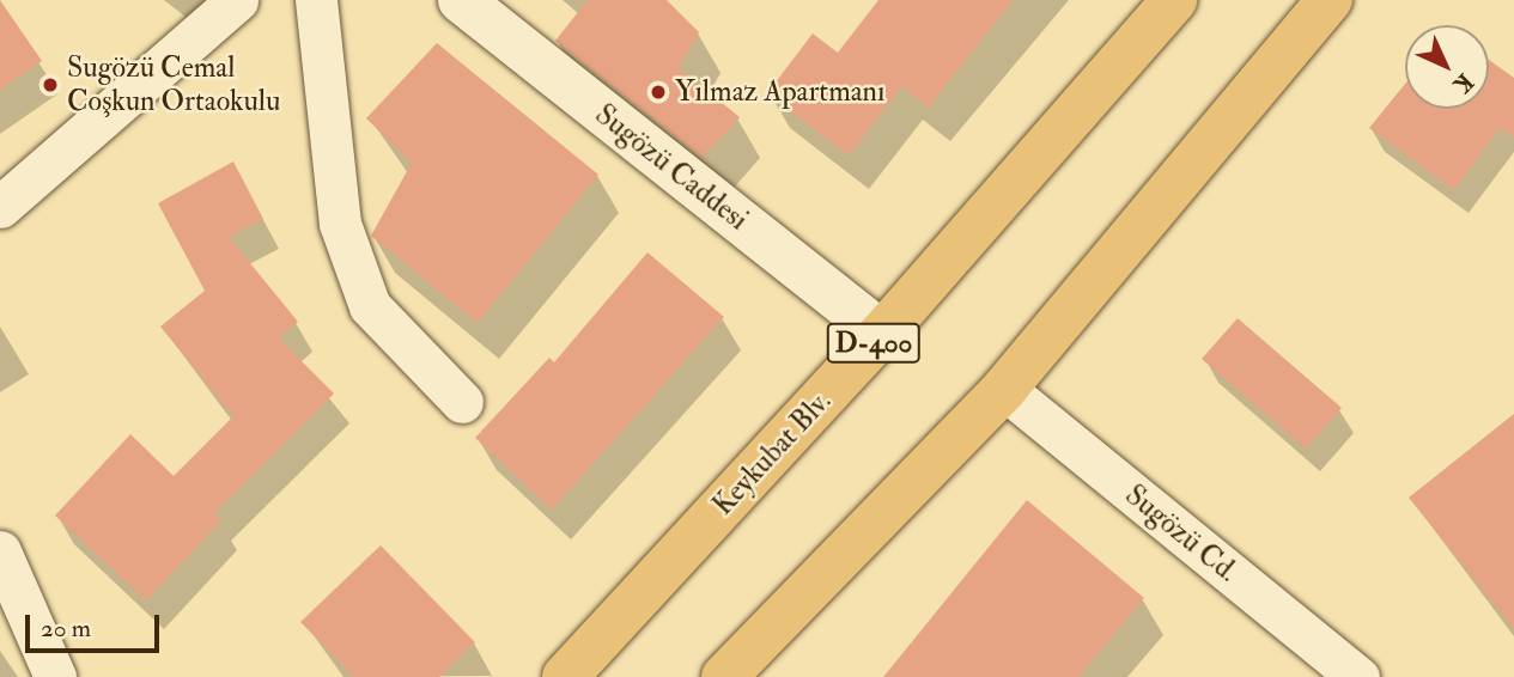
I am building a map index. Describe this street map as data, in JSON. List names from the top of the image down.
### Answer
{
  "streets": {
    "highway": ["D-400", "Keykubat Blv."],
    "street": ["Sugözü Caddesi", "Sugözü Cd."]
  },
  "crossings": [
    ["Sugözü Caddesi", "Keykubat Blv."]
  ],
  "places": ["Sugözü Cemal Coşkun Ortaokulu", "Yılmaz Apartmanı"],
  "scale_bar": "20 m",
  "north": "bottom right"
}
